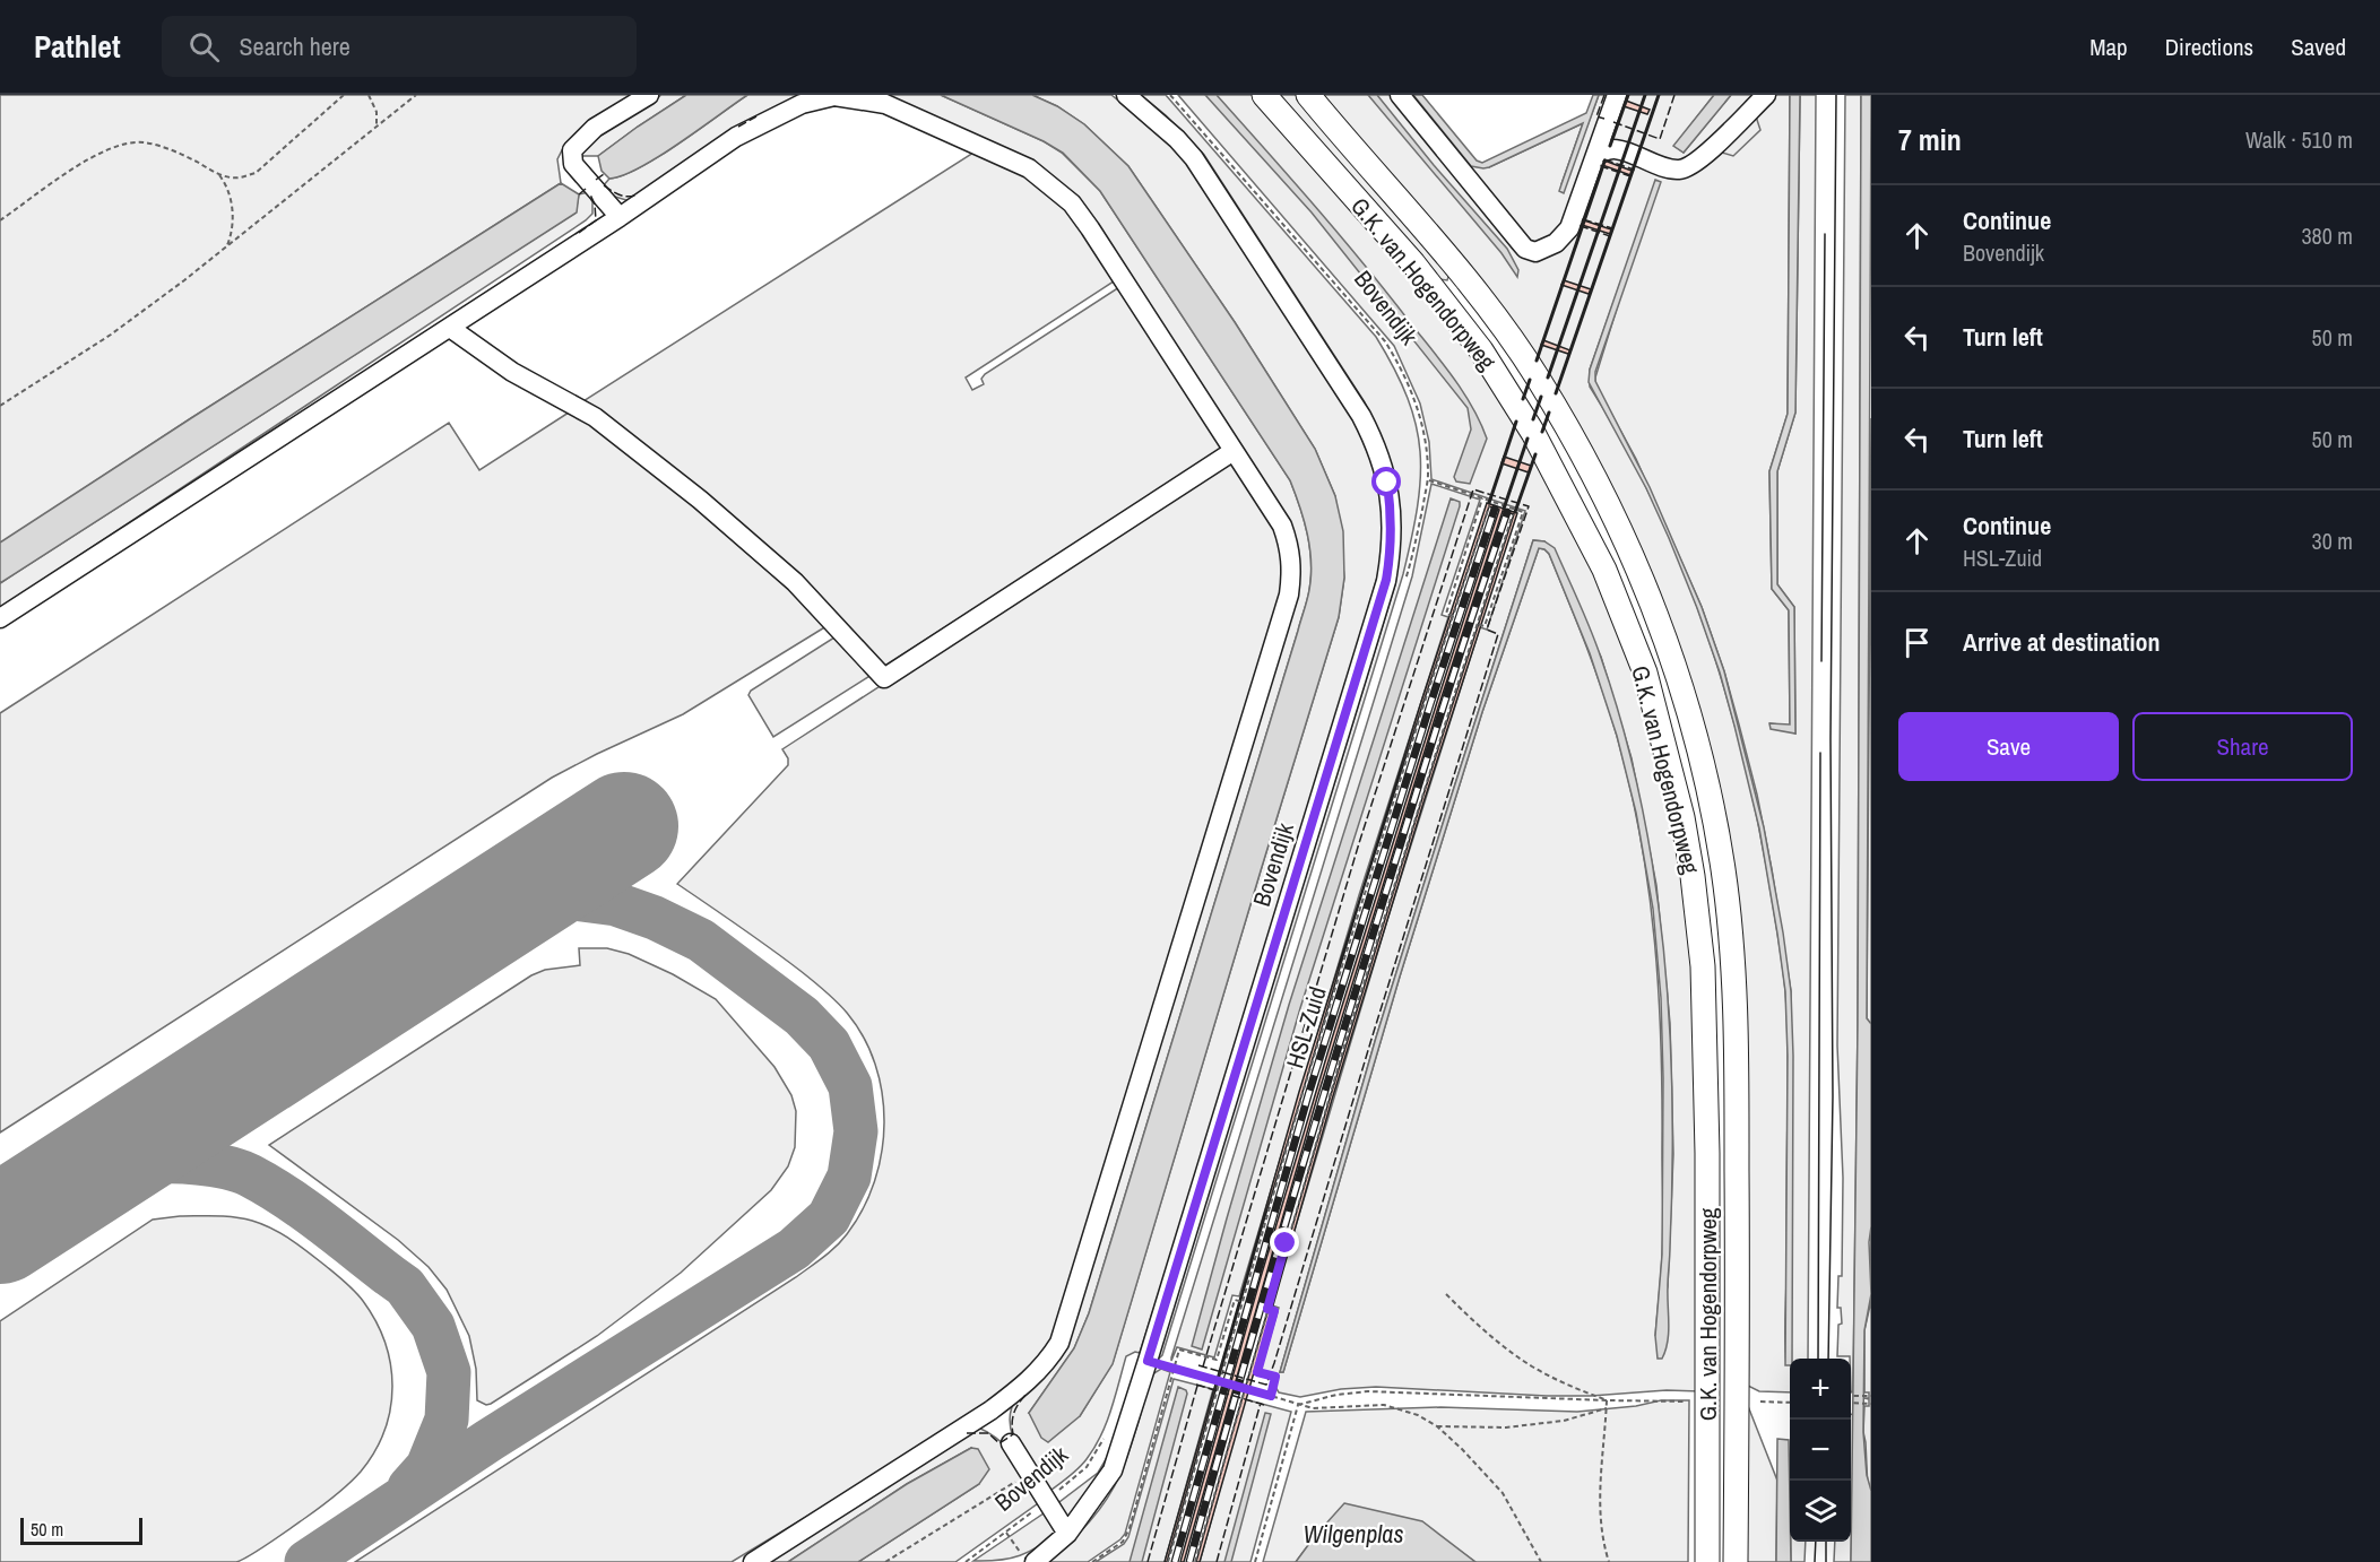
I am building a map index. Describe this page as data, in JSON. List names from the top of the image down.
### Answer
{
  "streets": {
    "main road": ["G.K. van Hogendorpweg"],
    "street": ["Bovendijk"],
    "path": ["HSL-Zuid"]
  },
  "water": ["Wilgenplas"],
  "scale_bar": "50 m",
  "page": {
    "header": "Pathlet",
    "search": "Search here",
    "nav": ["Map", "Directions", "Saved"],
    "heading": ["7 min", "Walk · 510 m"],
    "list": [
      ["Continue", "Bovendijk", "380 m"],
      ["Turn left", "50 m"],
      ["Turn left", "50 m"],
      ["Continue", "HSL-Zuid", "30 m"],
      "Arrive at destination"
    ],
    "buttons": ["Save", "Share"],
    "map_buttons": ["+", "−"],
    "scale": "50 m"
  }
}
